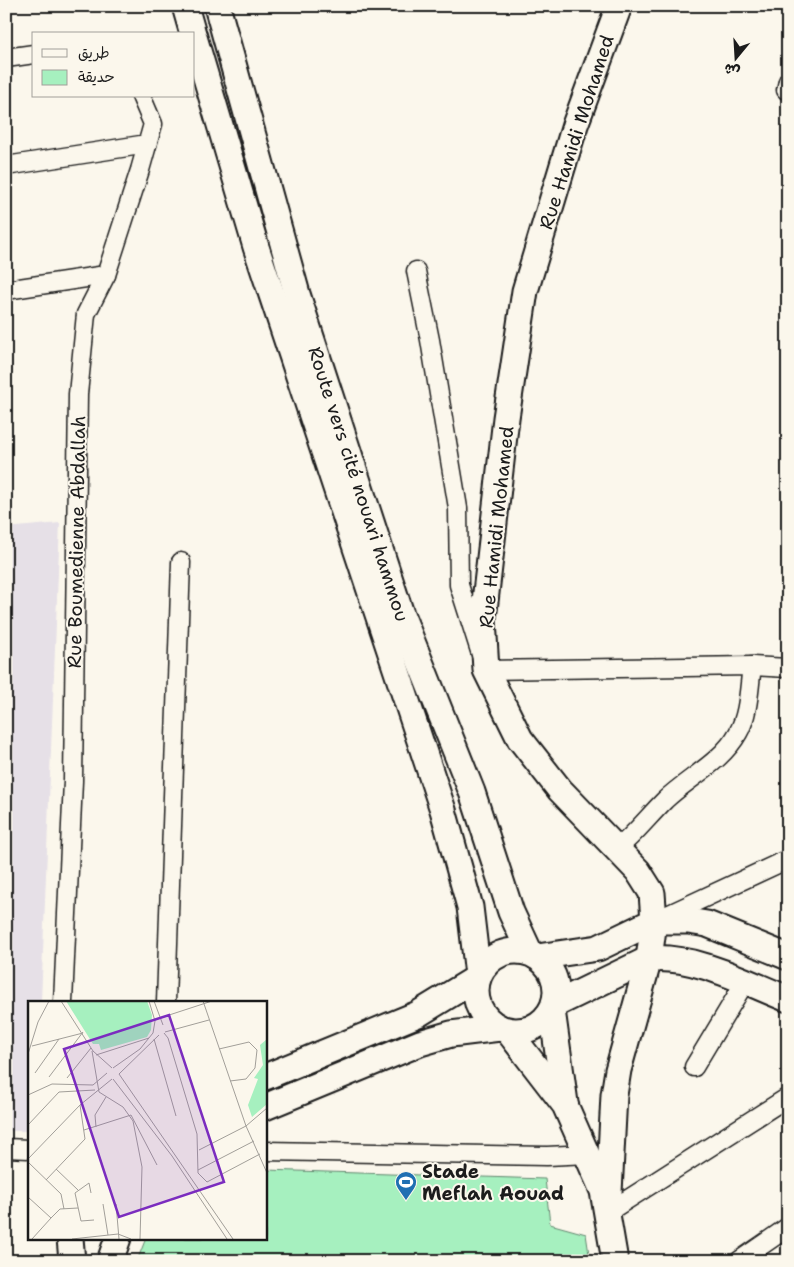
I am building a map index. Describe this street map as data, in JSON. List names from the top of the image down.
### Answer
{
  "streets": {
    "main road": ["Rue Hamidi Mohamed", "Route vers cité nouari hammou"],
    "street": ["Rue Boumedienne Abdallah"]
  },
  "places": {
    "sports": ["Stade Meflah Aouad"]
  },
  "legend": ["طريق", "حديقة"],
  "north": "bottom"
}
